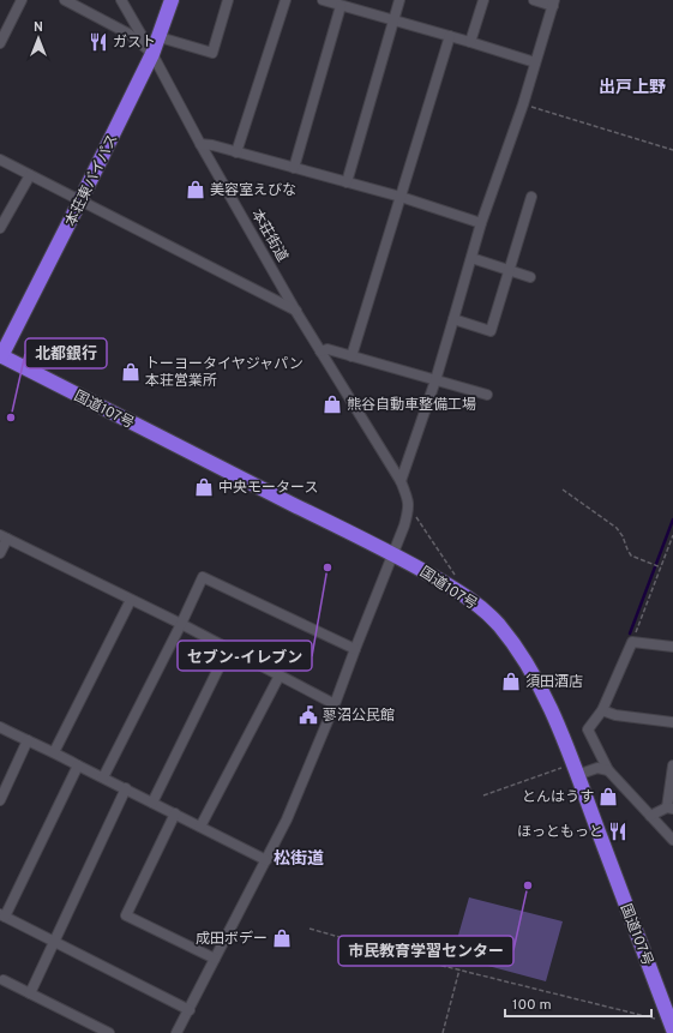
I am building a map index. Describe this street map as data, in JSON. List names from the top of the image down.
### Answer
{
  "streets": {
    "highway": ["本荘東バイパス", "国道107号"],
    "street": ["本荘街道"]
  },
  "crossings": [
    ["本荘東バイパス", "本荘街道"],
    ["本荘東バイパス", "国道107号"]
  ],
  "districts": ["出戸上野", "松街道"],
  "places": {
    "restaurant": ["ガスト", "ほっともっと"],
    "shop": [
      "美容室えびな",
      "トーヨータイヤジャパン 本荘営業所",
      "熊谷自動車整備工場",
      "中央モータース",
      "須田酒店",
      "とんはうす",
      "成田ボデー"
    ],
    "other": ["北都銀行", "セブン-イレブン", "市民教育学習センター"],
    "public building": ["蓼沼公民館"]
  },
  "scale_bar": "100 m",
  "north": "top"
}
